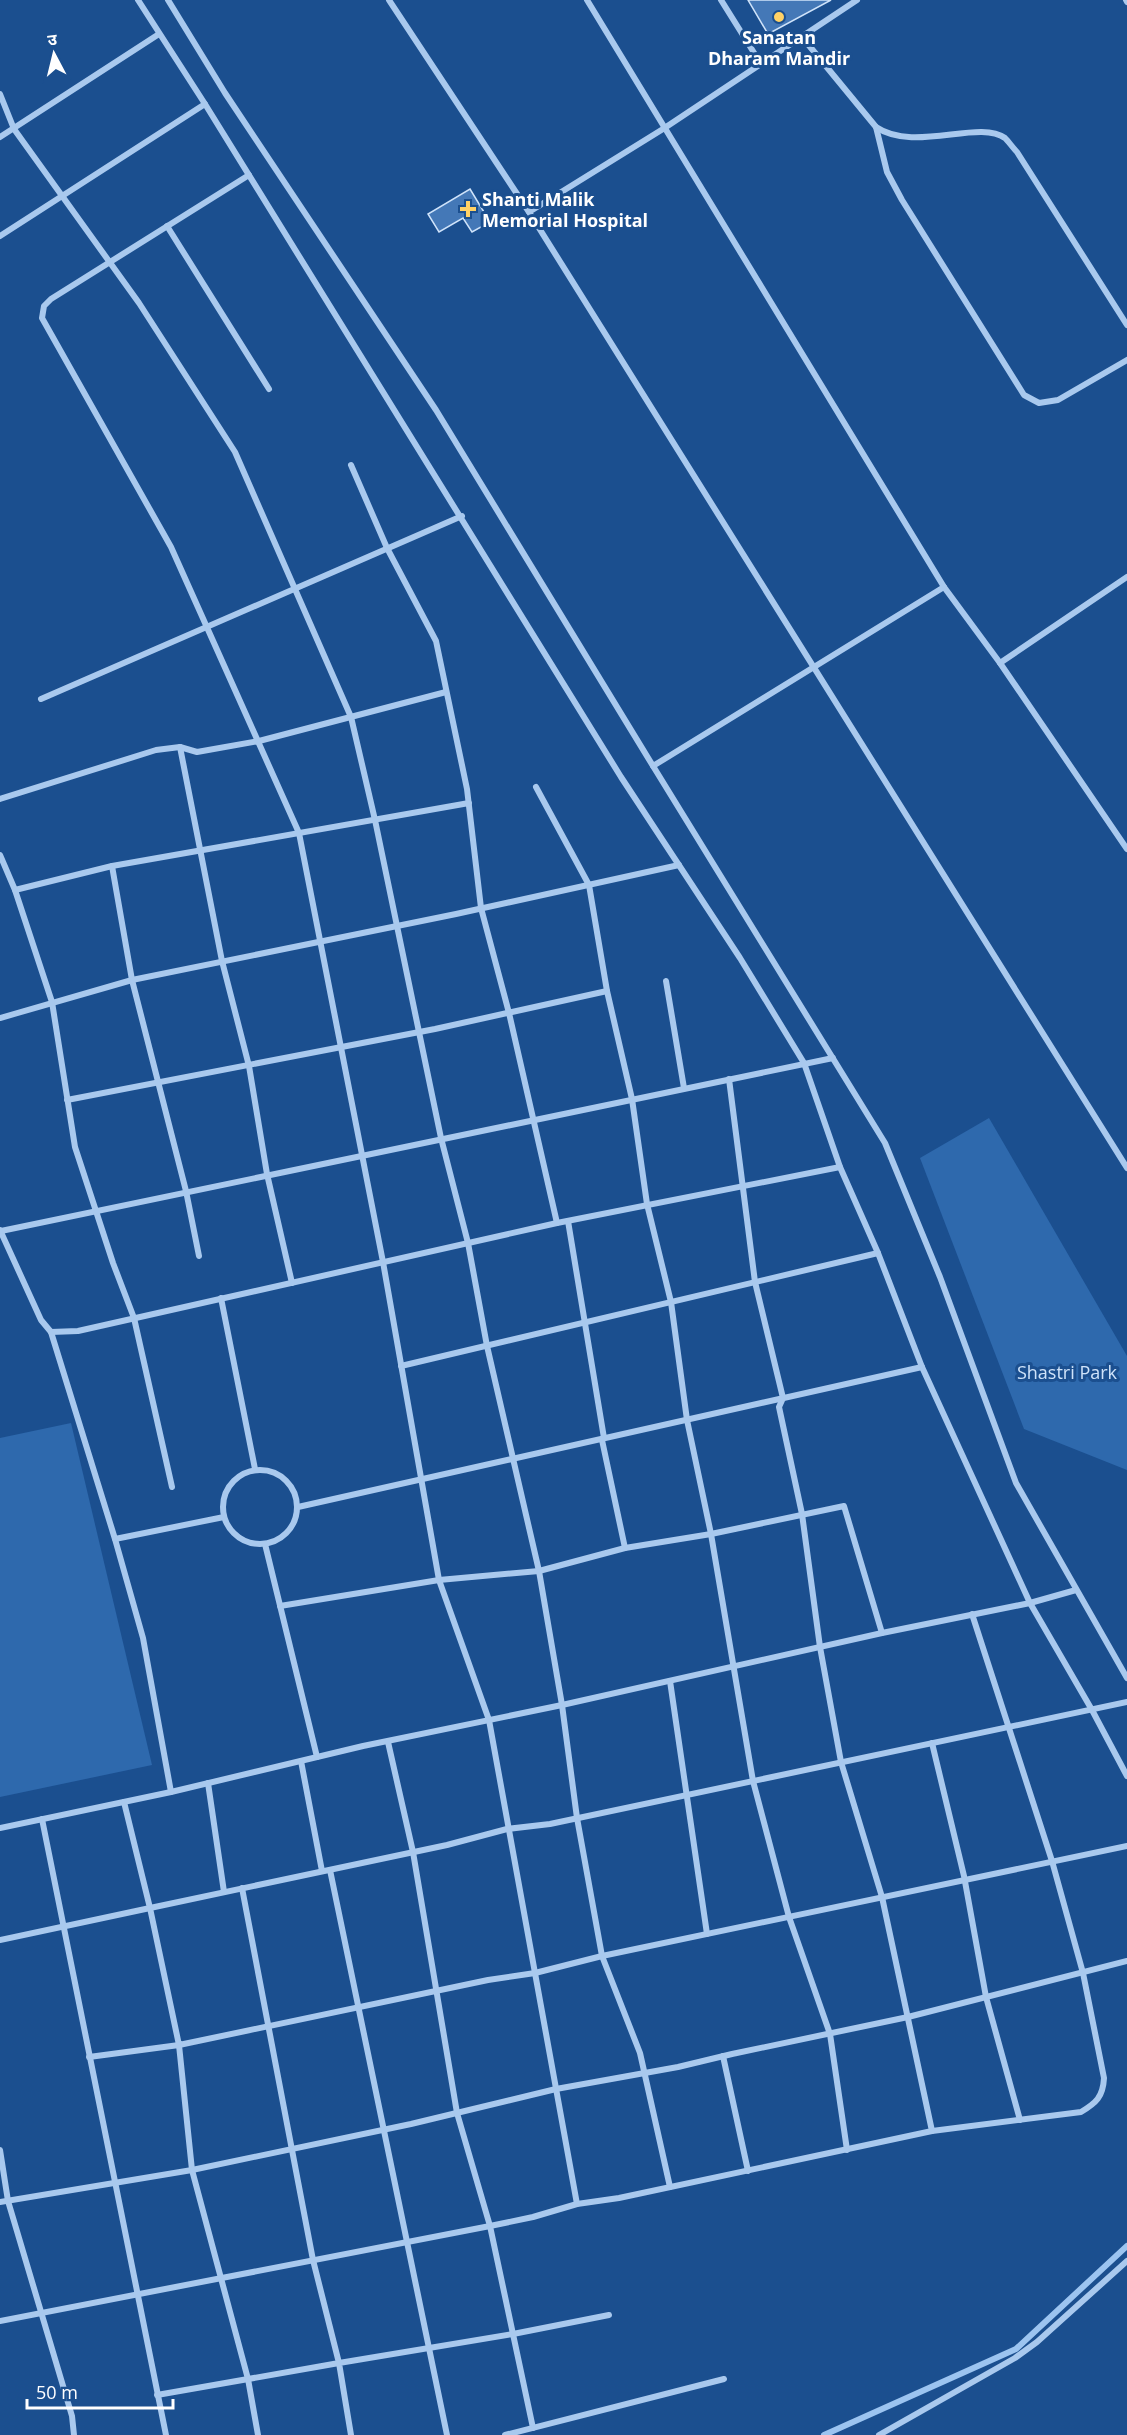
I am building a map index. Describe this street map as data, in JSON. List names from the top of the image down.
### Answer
{
  "parks": ["Shastri Park"],
  "places": {
    "other": ["Sanatan Dharam Mandir"],
    "health": ["Shanti Malik Memorial Hospital"]
  },
  "scale_bar": "50 m",
  "north": "top"
}
